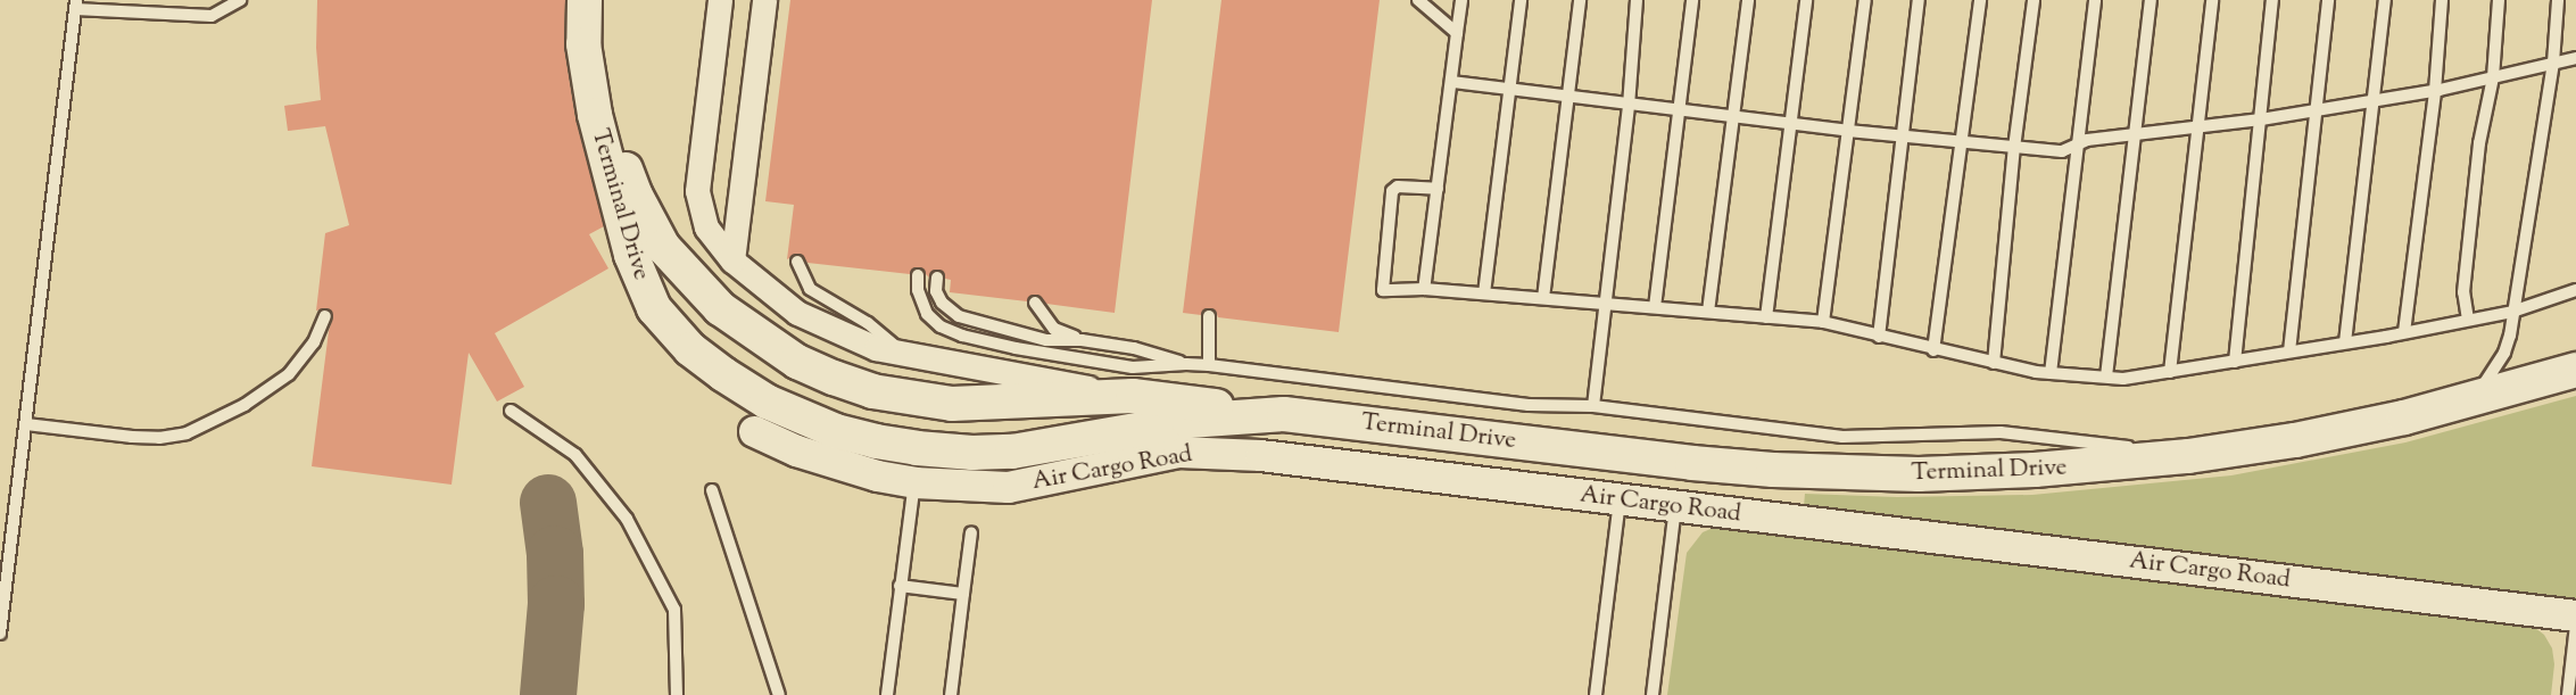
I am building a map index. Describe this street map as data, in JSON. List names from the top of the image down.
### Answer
{
  "streets": {
    "main road": ["Terminal Drive"],
    "street": ["Air Cargo Road"]
  }
}
